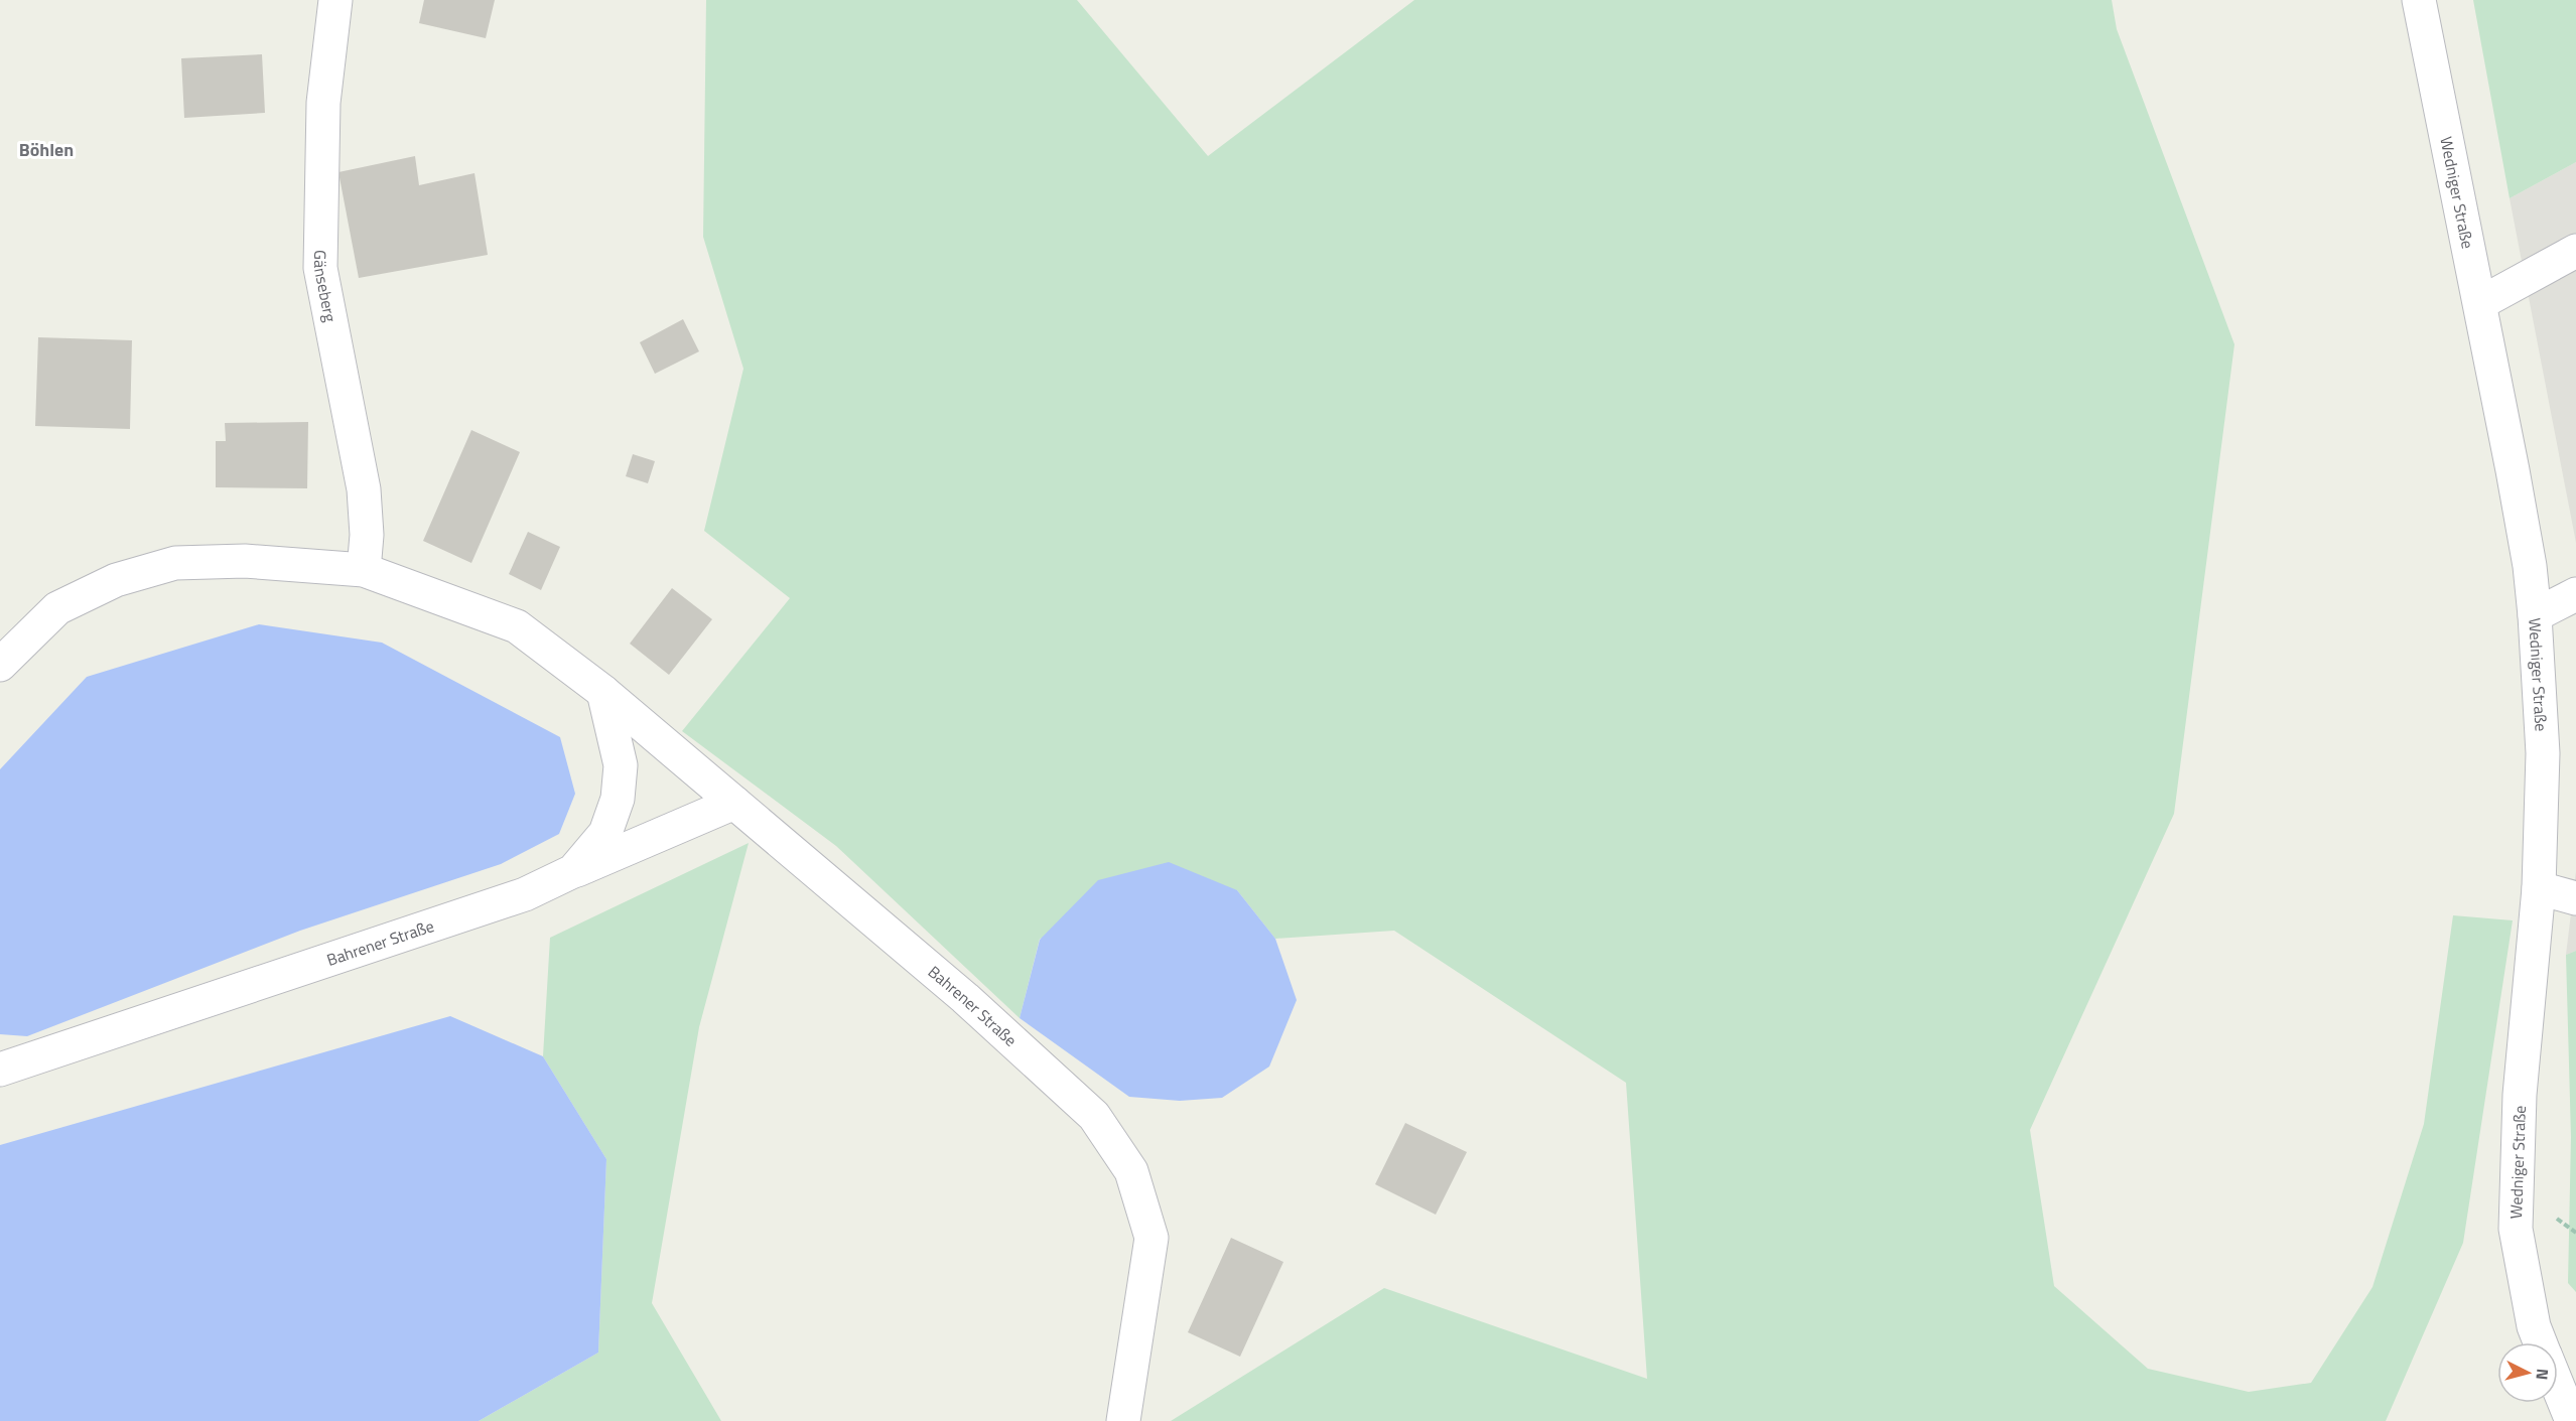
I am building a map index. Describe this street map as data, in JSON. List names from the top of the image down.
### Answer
{
  "streets": {
    "street": ["Wedniger Straße", "Gänseberg", "Bahrener Straße"]
  },
  "crossings": [
    ["Gänseberg", "Bahrener Straße"]
  ],
  "districts": ["Böhlen"],
  "north": "right"
}
